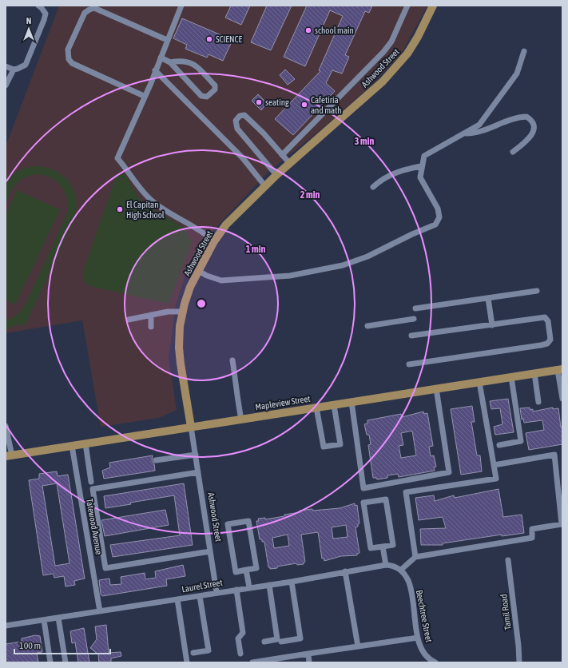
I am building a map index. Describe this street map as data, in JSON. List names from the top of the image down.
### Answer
{
  "streets": {
    "main road": ["Ashwood Street", "Mapleview Street"],
    "street": [
      "Tatewood Avenue",
      "Laurel Street",
      "Tamil Road",
      "Beechtree Street"
    ]
  },
  "crossings": [
    ["Ashwood Street", "Mapleview Street"],
    ["Ashwood Street", "Laurel Street"],
    ["Mapleview Street", "Tatewood Avenue"],
    ["Tatewood Avenue", "Laurel Street"],
    ["Laurel Street", "Beechtree Street"]
  ],
  "places": [
    "school main",
    "SCIENCE",
    "seating",
    "Cafetiria and math",
    "El Capitan High School"
  ],
  "scale_bar": "100 m",
  "north": "top",
  "rings": ["3 min", "2 min", "1 min"]
}
